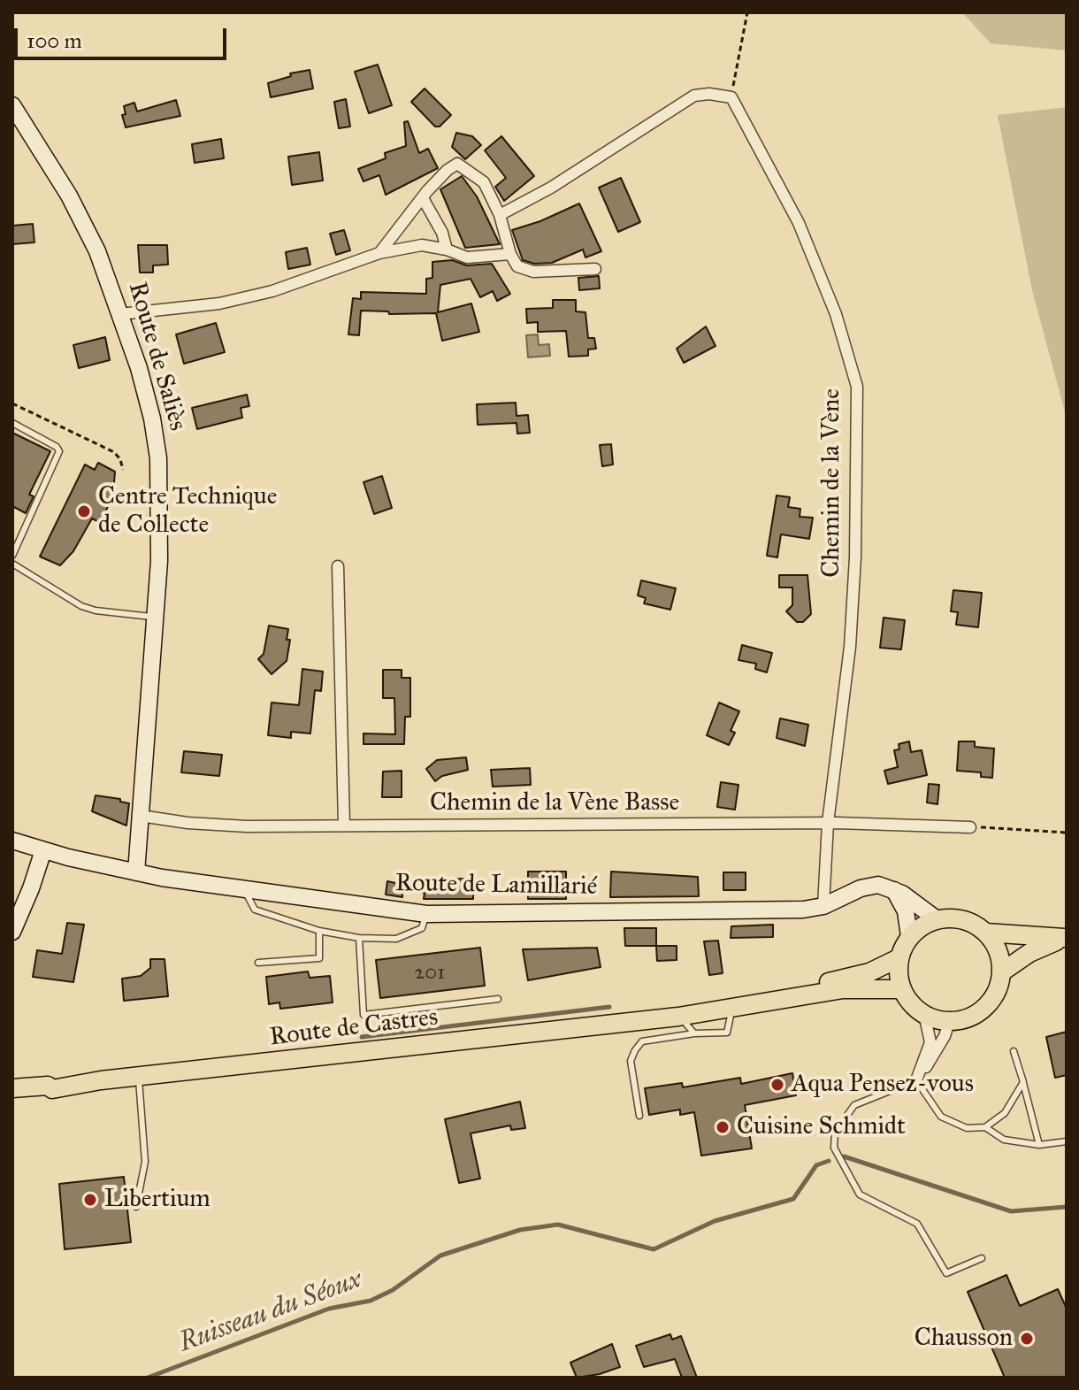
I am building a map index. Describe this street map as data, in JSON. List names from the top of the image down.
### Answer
{
  "streets": {
    "main road": ["Route de Saliès", "Route de Lamillarié", "Route de Castres"],
    "street": ["Chemin de la Vène", "Chemin de la Vène Basse"]
  },
  "crossings": [
    ["Route de Saliès", "Chemin de la Vène Basse"],
    ["Route de Saliès", "Route de Lamillarié"],
    ["Chemin de la Vène", "Chemin de la Vène Basse"],
    ["Chemin de la Vène", "Route de Lamillarié"]
  ],
  "water": ["Ruisseau du Séoux"],
  "places": [
    "Centre Technique de Collecte",
    "Aqua Pensez-vous",
    "Cuisine Schmidt",
    "Libertium",
    "Chausson"
  ],
  "house_numbers": ["201"],
  "scale_bar": "100 m"
}
